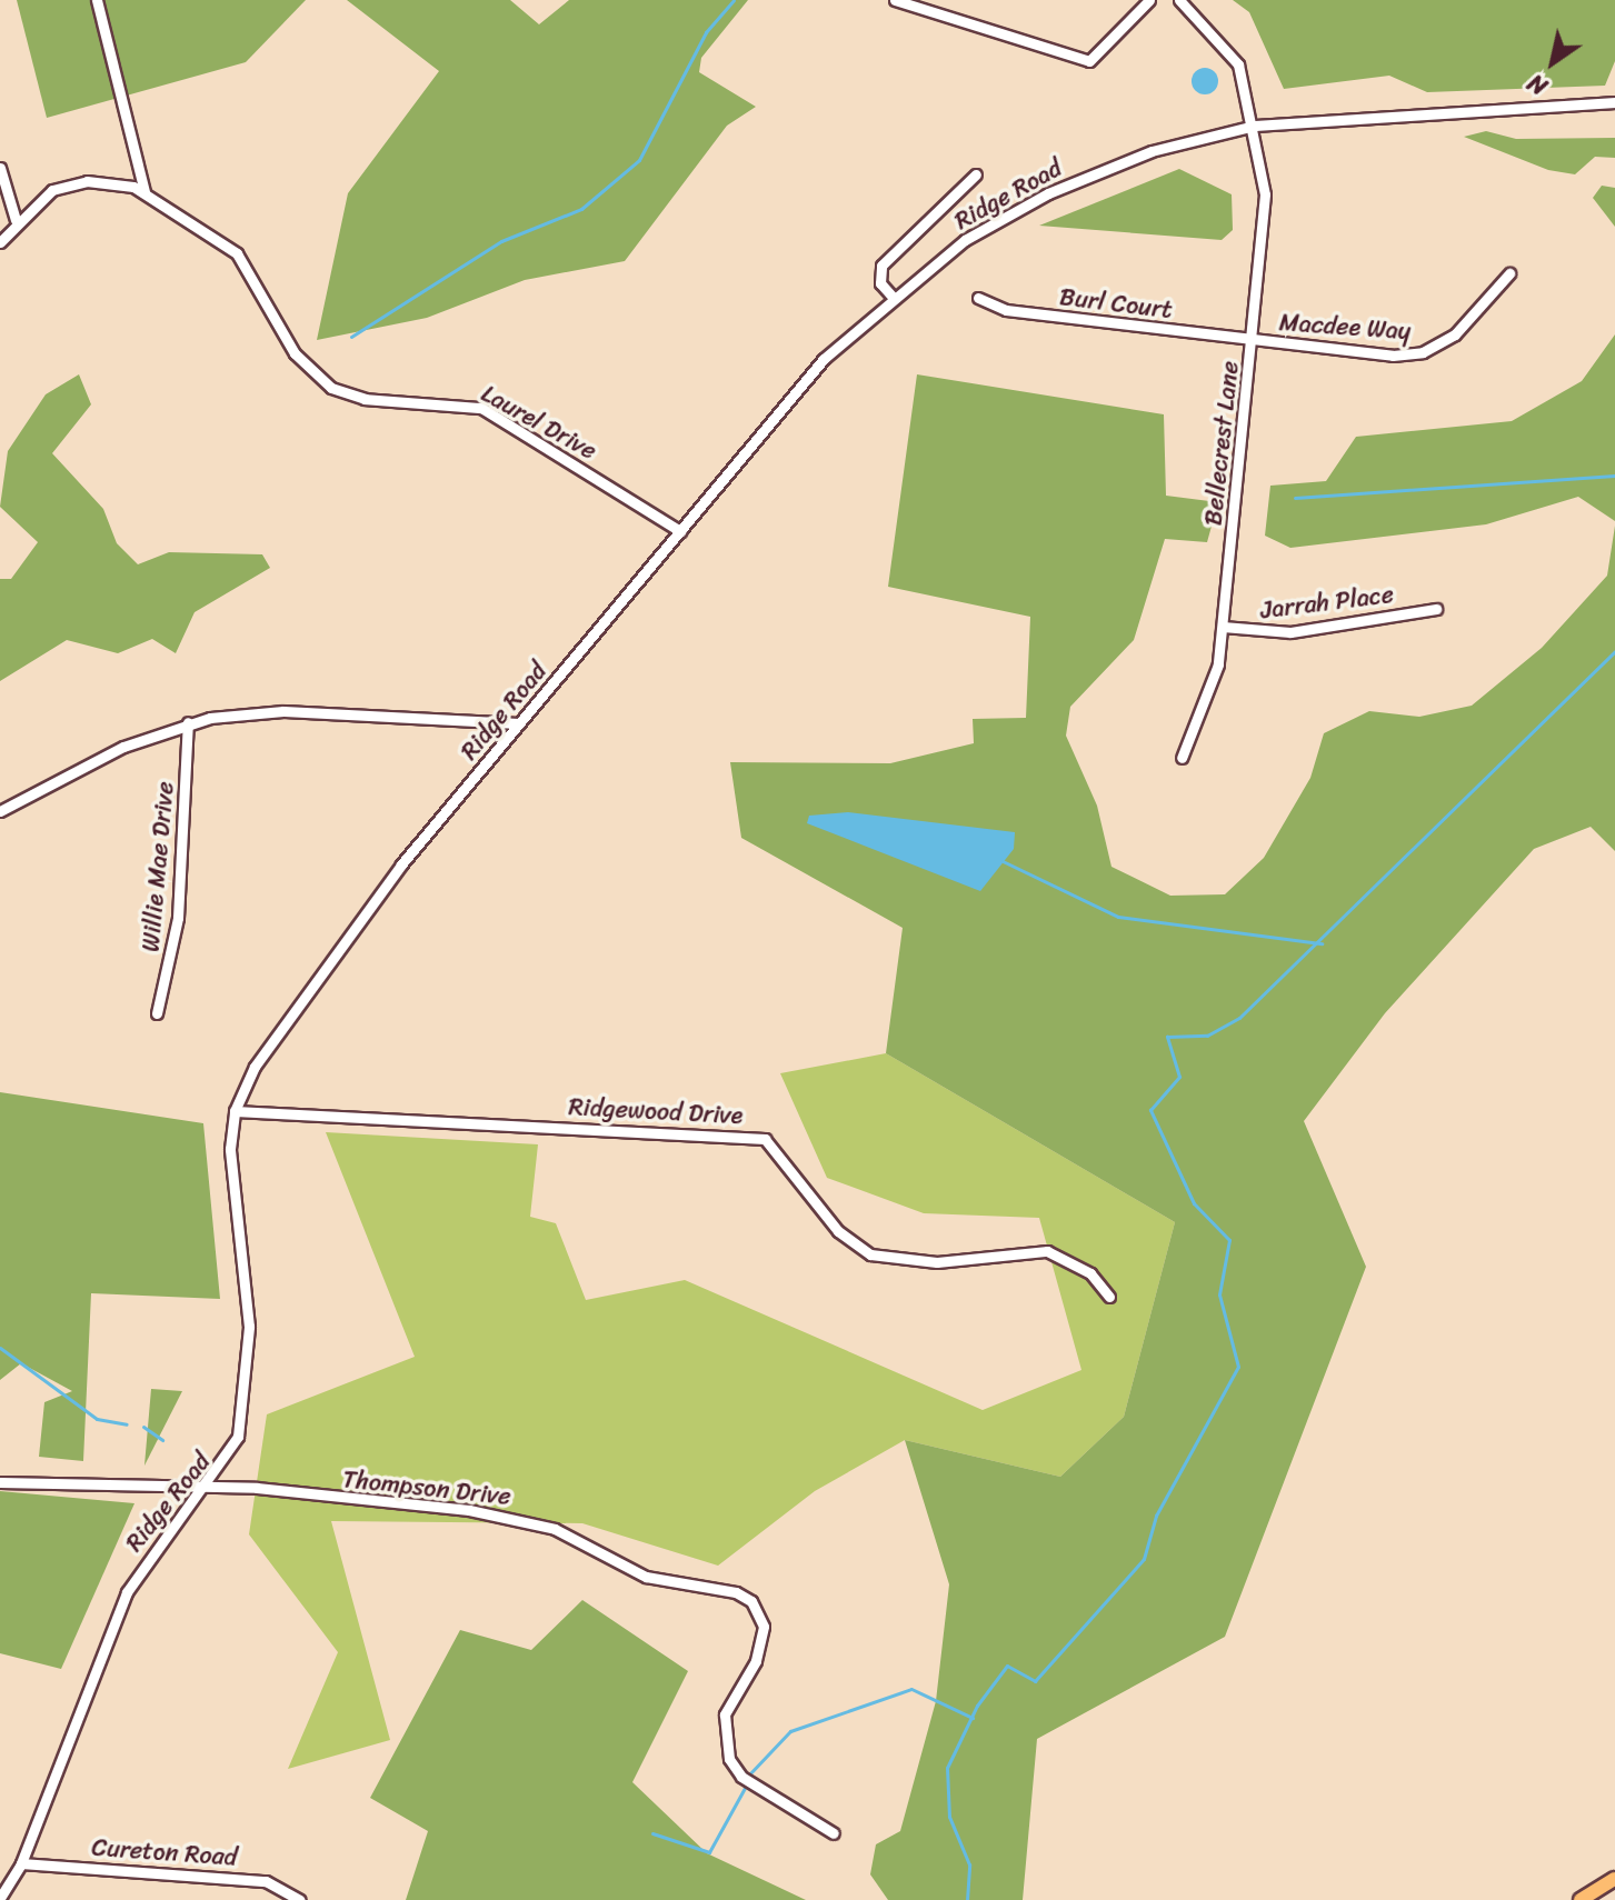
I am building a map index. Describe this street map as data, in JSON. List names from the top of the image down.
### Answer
{
  "streets": {
    "street": [
      "Ridge Road",
      "Burl Court",
      "Macdee Way",
      "Laurel Drive",
      "Bellecrest Lane",
      "Jarrah Place",
      "Willie Mae Drive",
      "Ridgewood Drive",
      "Thompson Drive",
      "Cureton Road"
    ]
  },
  "crossings": [
    ["Ridge Road", "Laurel Drive"],
    ["Ridge Road", "Bellecrest Lane"],
    ["Ridge Road", "Ridgewood Drive"],
    ["Ridge Road", "Thompson Drive"],
    ["Ridge Road", "Cureton Road"],
    ["Burl Court", "Macdee Way"],
    ["Burl Court", "Bellecrest Lane"],
    ["Macdee Way", "Bellecrest Lane"],
    ["Bellecrest Lane", "Jarrah Place"]
  ],
  "north": "bottom left"
}
